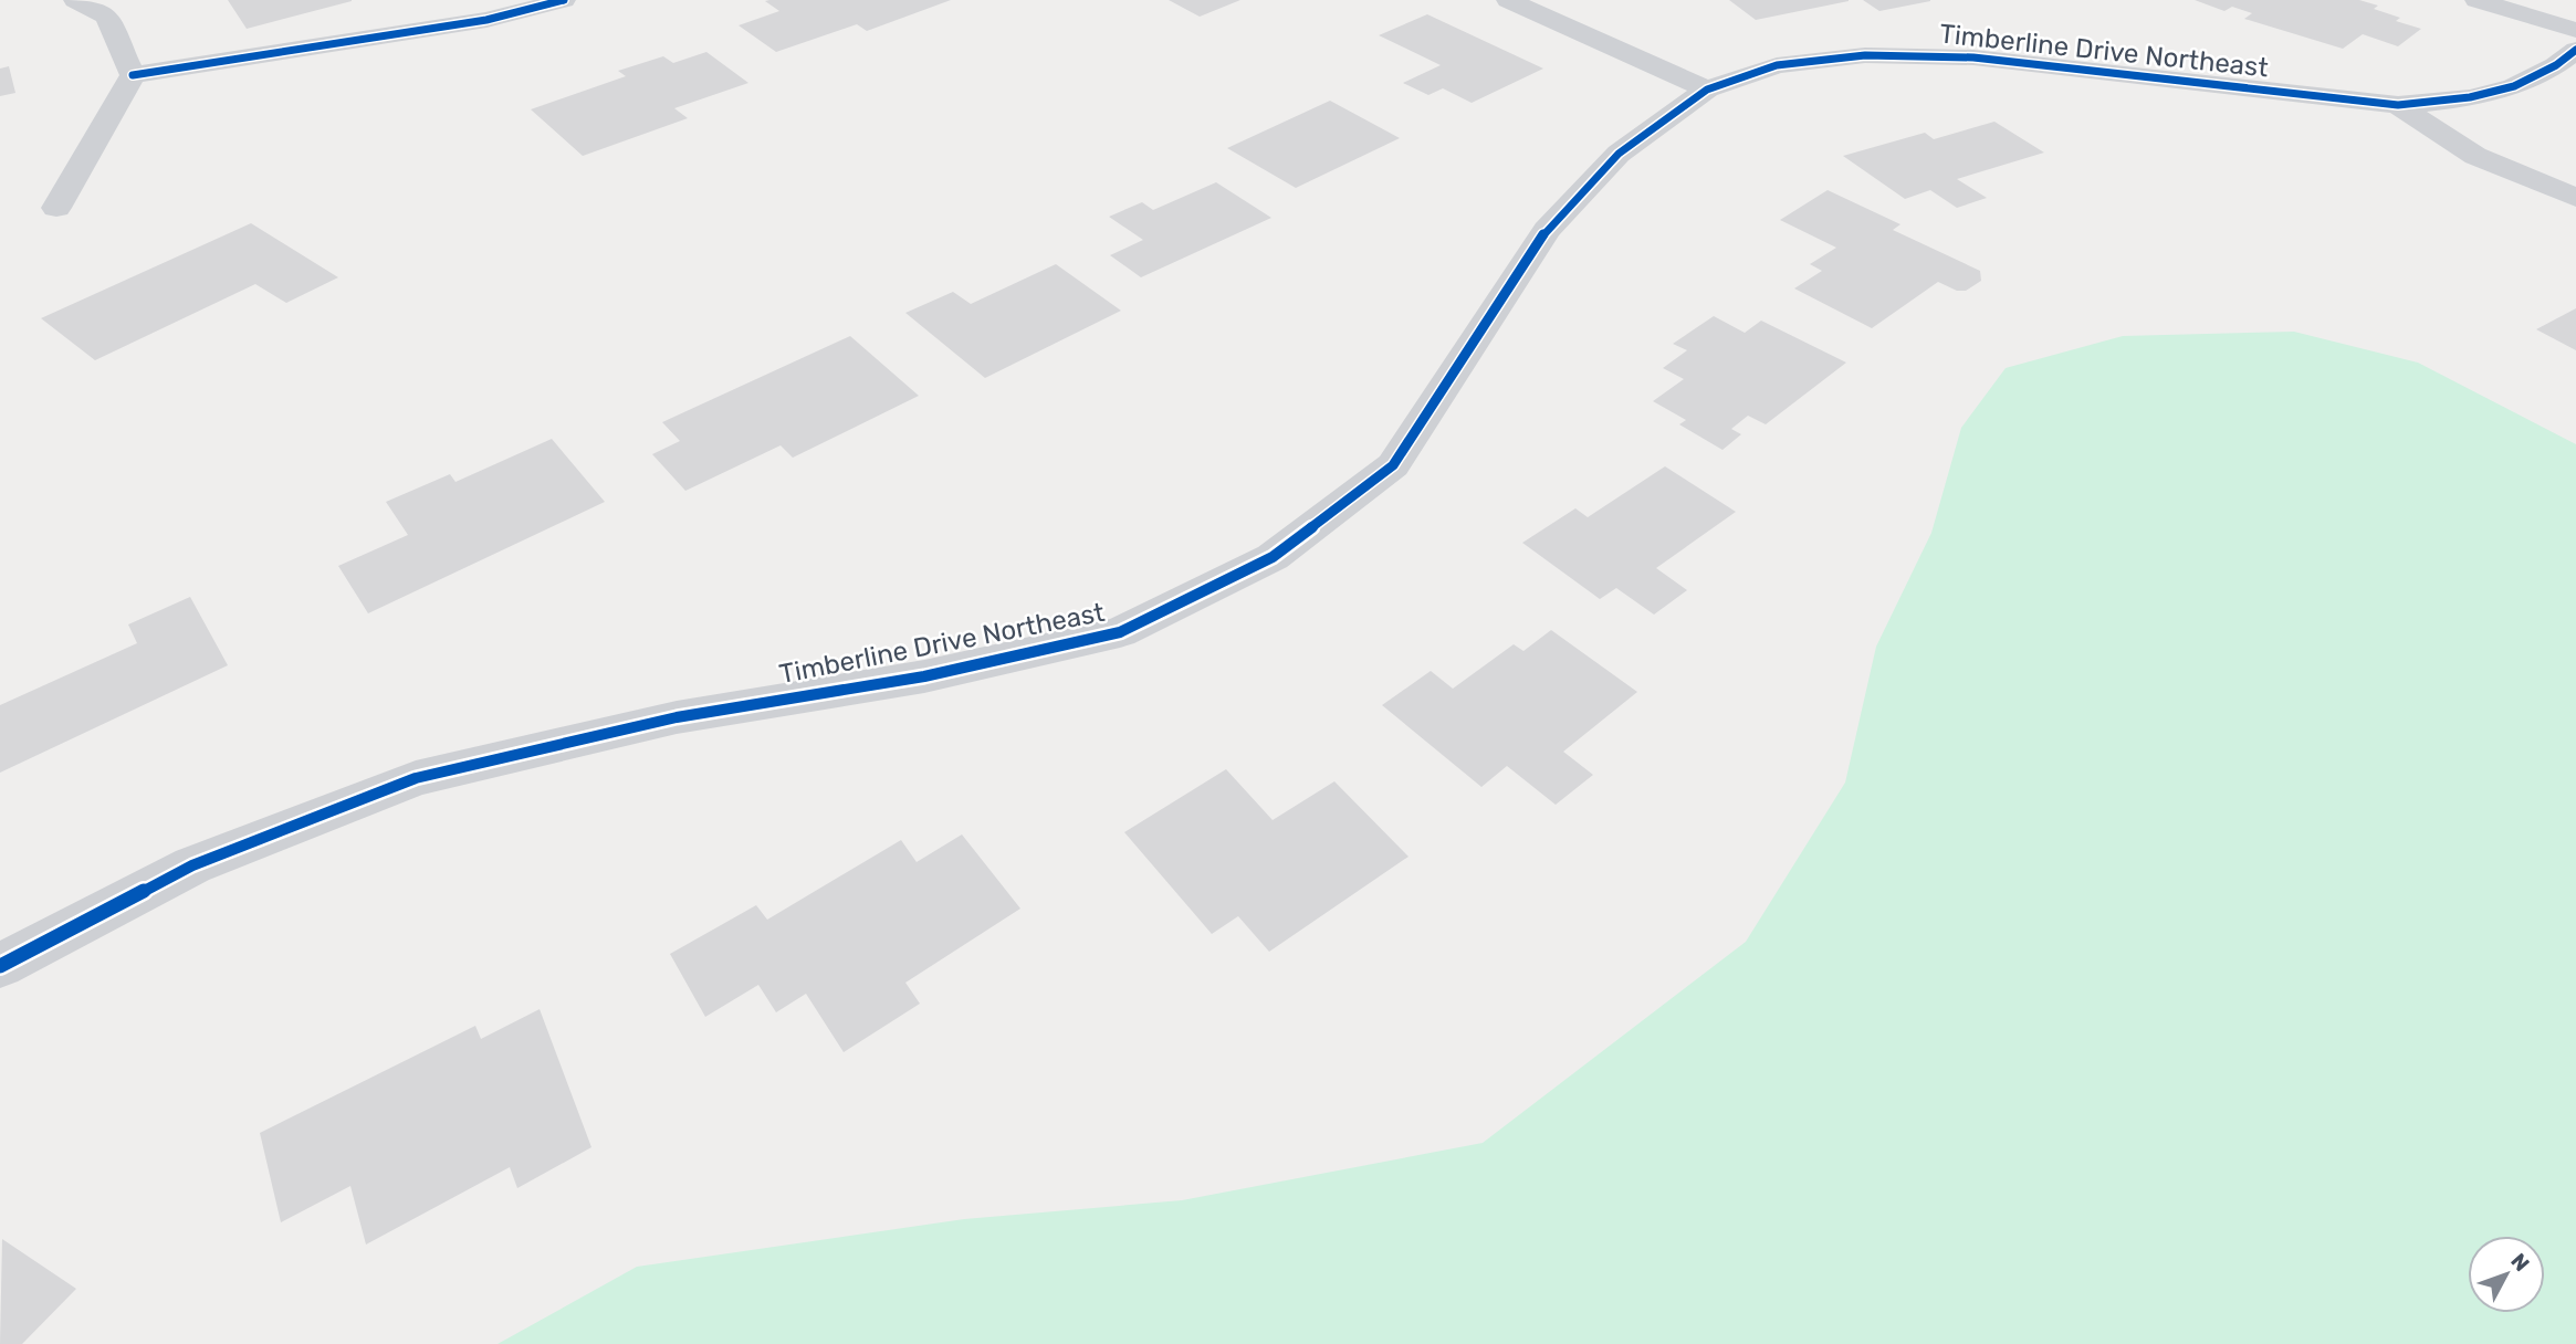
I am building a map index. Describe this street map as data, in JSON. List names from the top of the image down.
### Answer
{
  "streets": {
    "street": ["Timberline Drive Northeast"]
  },
  "north": "top right"
}
